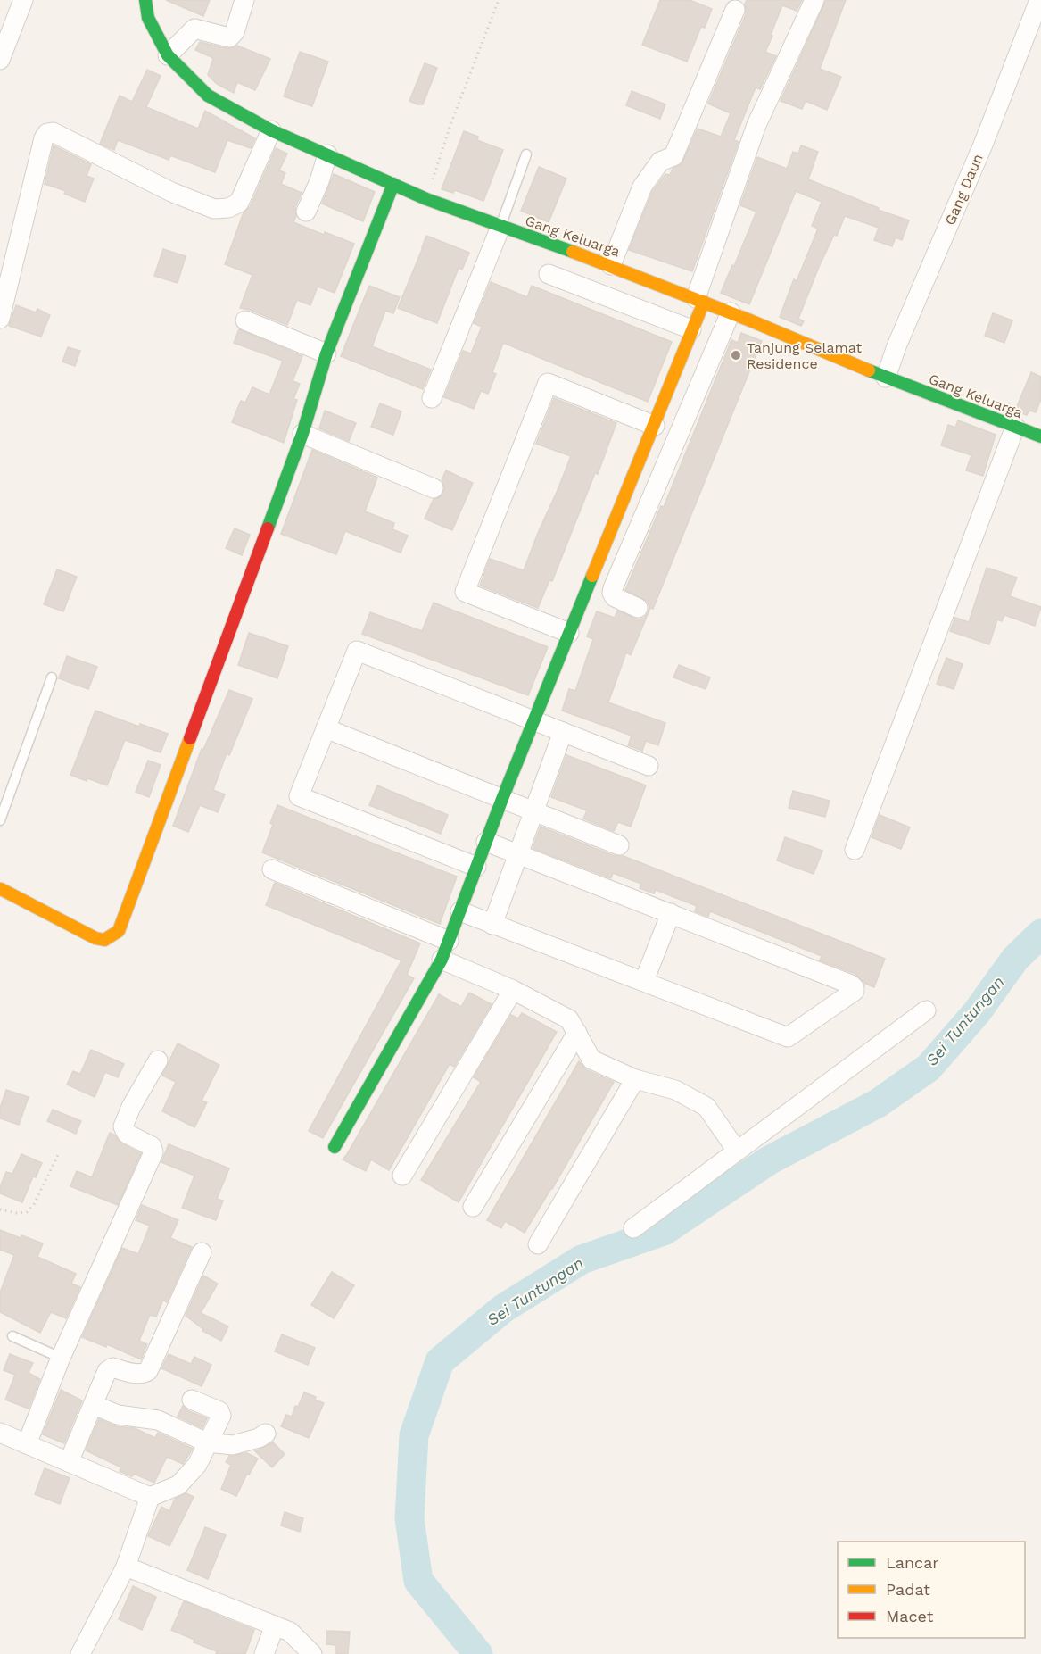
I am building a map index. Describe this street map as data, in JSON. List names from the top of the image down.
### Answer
{
  "streets": {
    "street": ["Gang Daun", "Gang Keluarga"]
  },
  "crossings": [
    ["Gang Daun", "Gang Keluarga"]
  ],
  "water": ["Sei Tuntungan"],
  "places": ["Tanjung Selamat Residence"],
  "legend": ["Lancar", "Padat", "Macet"]
}
